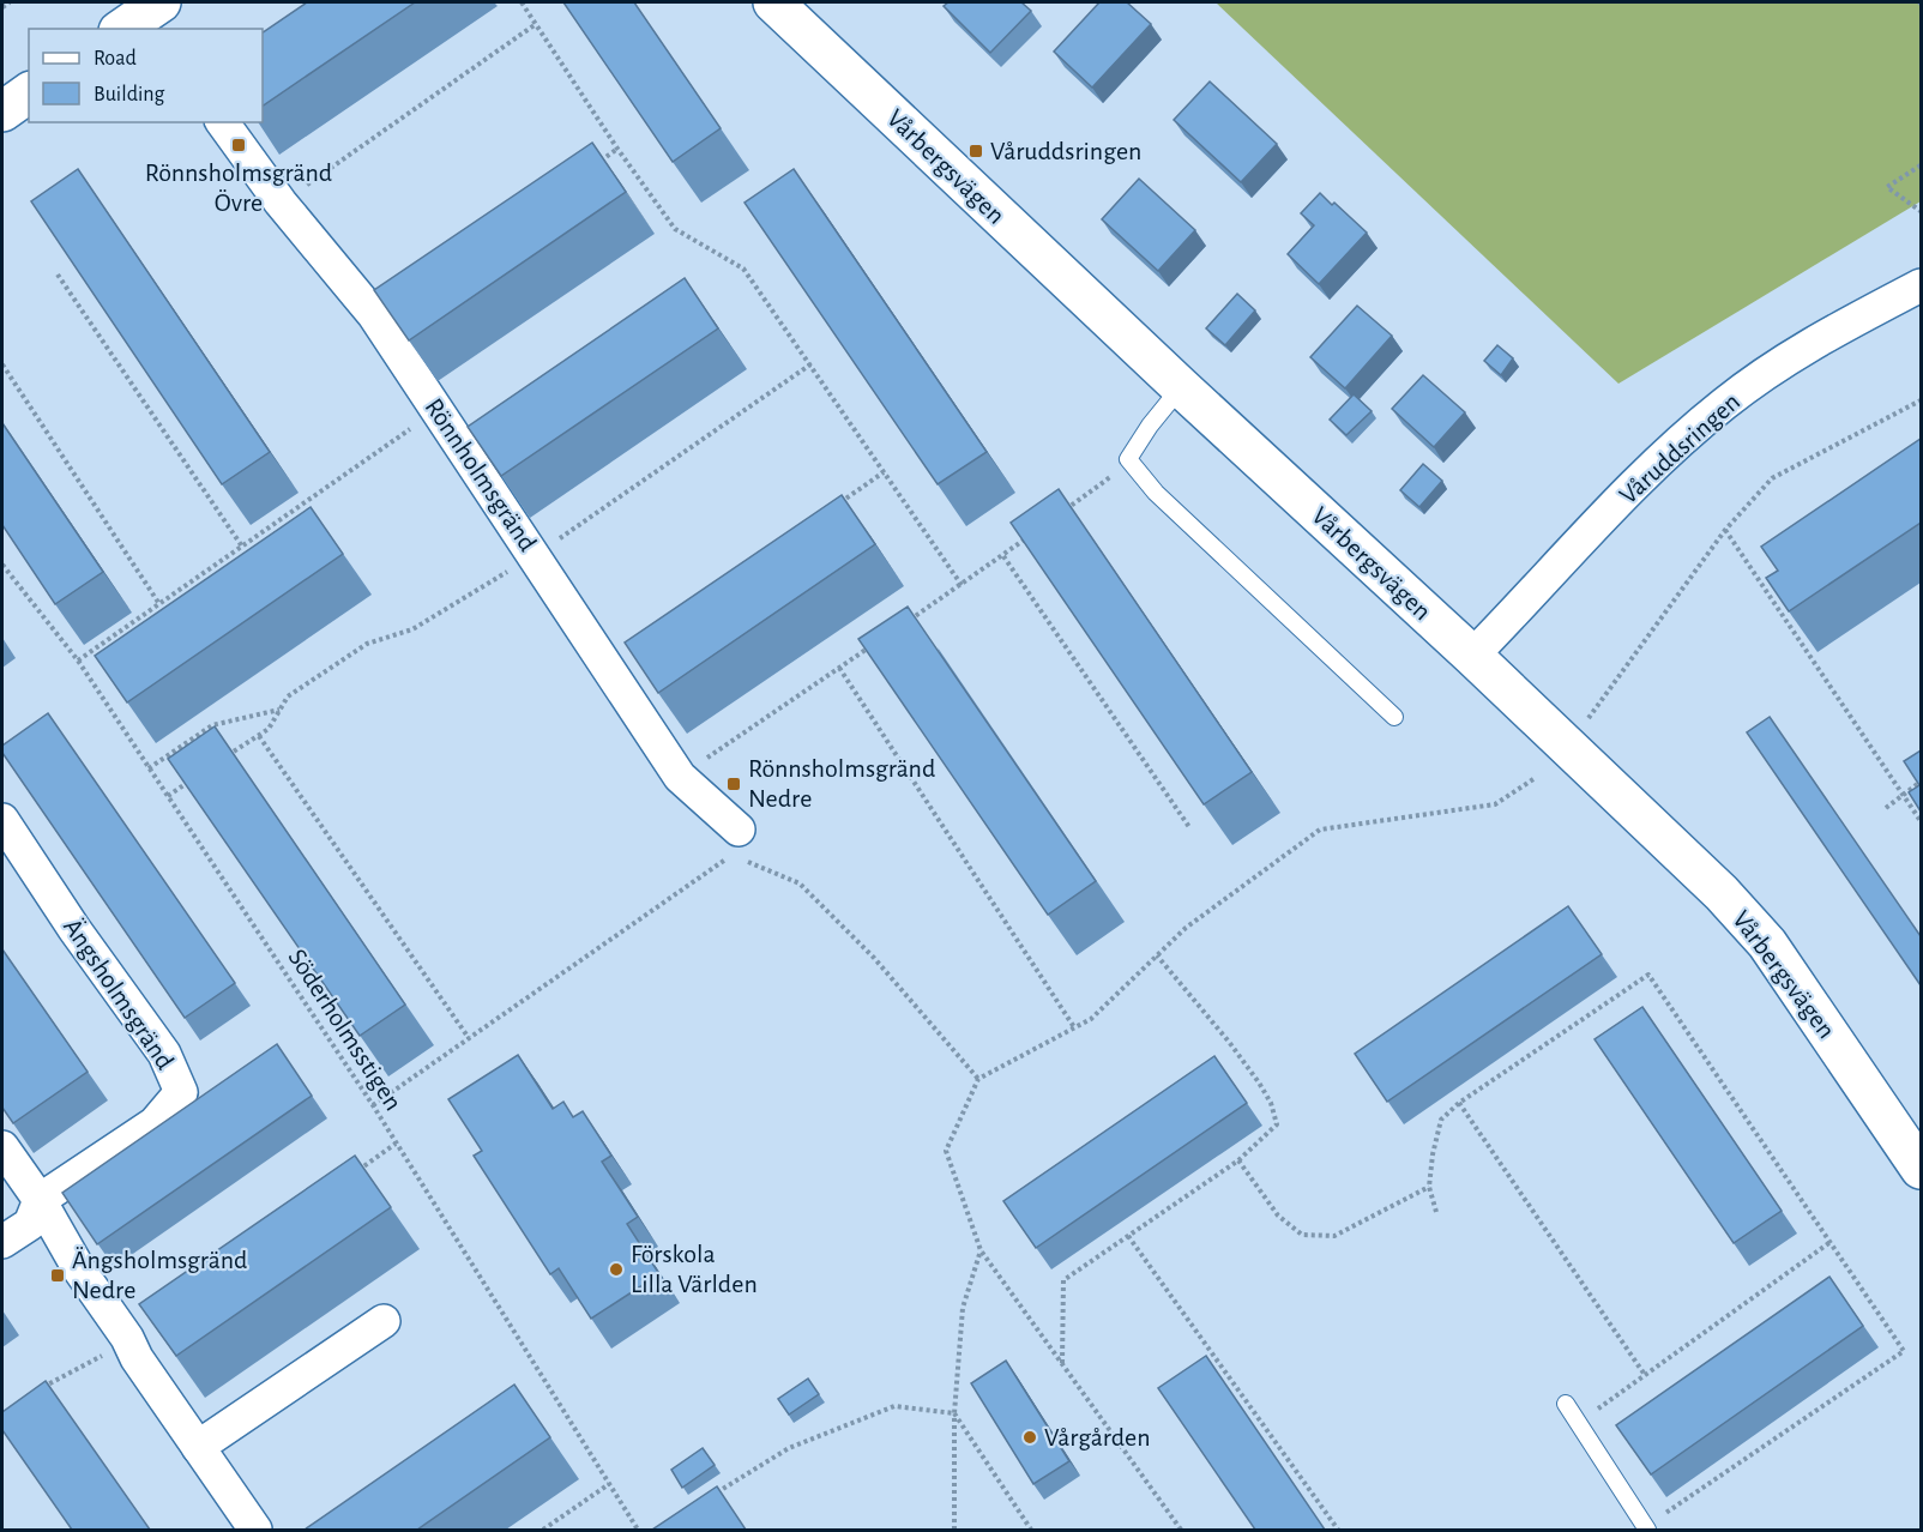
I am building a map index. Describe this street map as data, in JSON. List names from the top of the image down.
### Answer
{
  "streets": {
    "street": [
      "Vårbergsvägen",
      "Våruddsringen",
      "Rönnholmsgränd",
      "Ängsholmsgränd"
    ],
    "path": ["Söderholmsstigen"]
  },
  "crossings": [
    ["Vårbergsvägen", "Våruddsringen"]
  ],
  "places": {
    "transit": [
      "Rönnsholmsgränd Övre",
      "Våruddsringen",
      "Rönnsholmsgränd Nedre",
      "Ängsholmsgränd Nedre"
    ],
    "other": ["Förskola Lilla Världen", "Vårgården"]
  },
  "legend": ["Road", "Building"]
}
